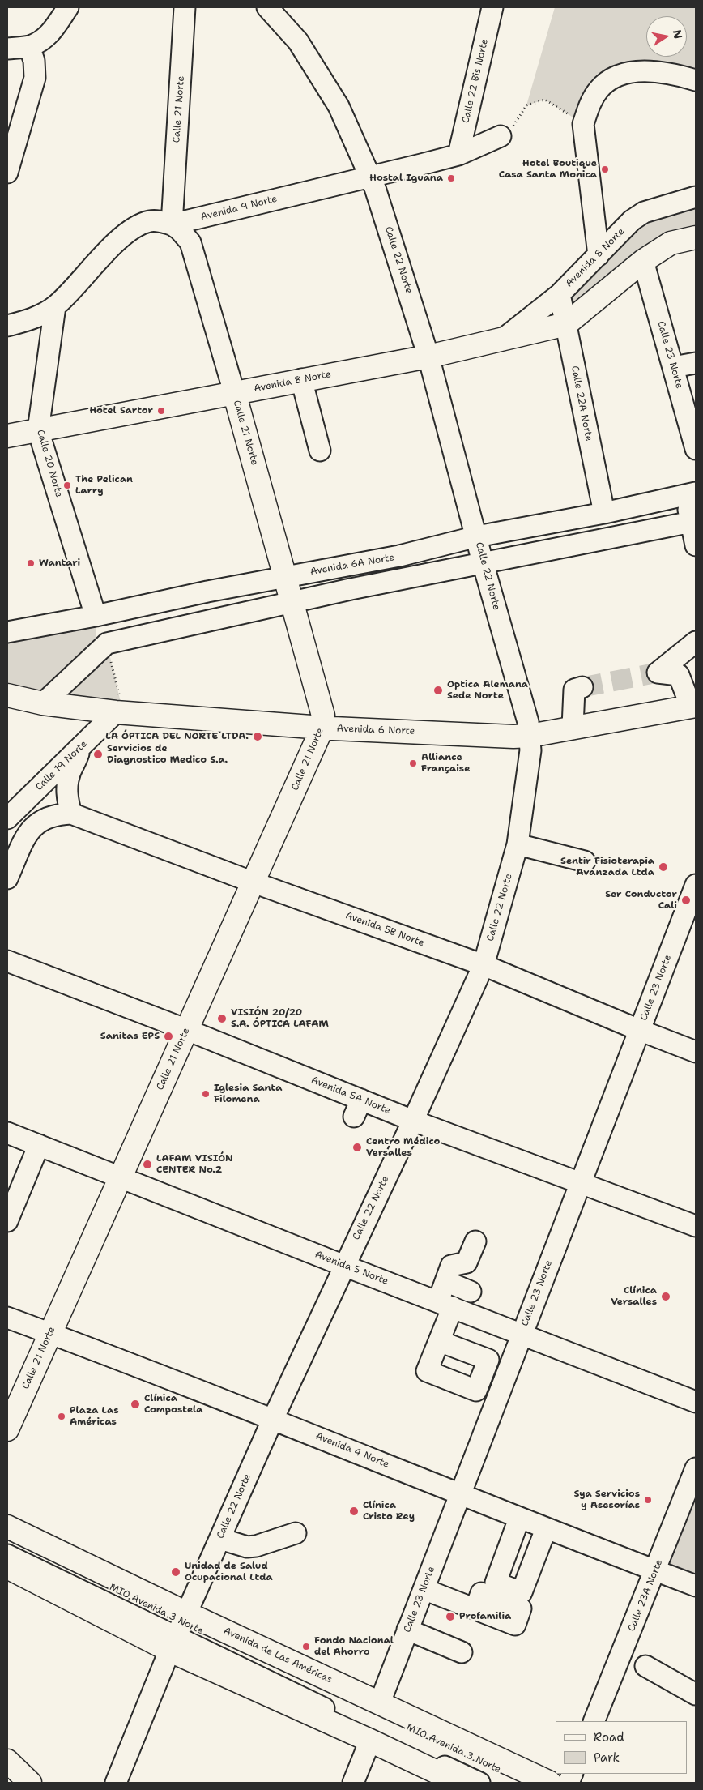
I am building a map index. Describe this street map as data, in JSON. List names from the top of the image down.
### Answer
{
  "streets": {
    "main road": [
      "Calle 21 Norte",
      "Avenida 8 Norte",
      "Avenida 6 Norte",
      "Avenida de Las Américas"
    ],
    "street": [
      "Calle 22 Bis Norte",
      "Avenida 9 Norte",
      "Calle 22 Norte",
      "Calle 23 Norte",
      "Calle 22A Norte",
      "Calle 20 Norte",
      "Avenida 6A Norte",
      "Calle 19 Norte",
      "Avenida 5B Norte",
      "Avenida 5A Norte",
      "Avenida 5 Norte",
      "Avenida 4 Norte",
      "Calle 23A Norte",
      "MIO Avenida 3 Norte"
    ]
  },
  "crossings": [
    ["Calle 22 Bis Norte", "Avenida 9 Norte"],
    ["Calle 21 Norte", "Avenida 9 Norte"],
    ["Calle 21 Norte", "Avenida 8 Norte"],
    ["Calle 21 Norte", "Avenida 6A Norte"],
    ["Calle 21 Norte", "Avenida 6 Norte"],
    ["Calle 21 Norte", "Avenida 5B Norte"],
    ["Calle 21 Norte", "Avenida 5A Norte"],
    ["Calle 21 Norte", "Avenida 5 Norte"],
    ["Calle 21 Norte", "Avenida 4 Norte"],
    ["Avenida 9 Norte", "Calle 22 Norte"],
    ["Avenida 9 Norte", "Calle 20 Norte"],
    ["Avenida 8 Norte", "Calle 22 Norte"],
    ["Avenida 8 Norte", "Calle 23 Norte"],
    ["Avenida 8 Norte", "Calle 22A Norte"],
    ["Avenida 8 Norte", "Calle 20 Norte"],
    ["Calle 22 Norte", "Avenida 6A Norte"],
    ["Calle 22 Norte", "Avenida 6 Norte"],
    ["Calle 22 Norte", "Avenida 5B Norte"],
    ["Calle 22 Norte", "Avenida 5A Norte"],
    ["Calle 22 Norte", "Avenida 5 Norte"],
    ["Calle 22 Norte", "Avenida 4 Norte"],
    ["Calle 22 Norte", "MIO Avenida 3 Norte"],
    ["Calle 22 Norte", "Avenida de Las Américas"],
    ["Calle 23 Norte", "Avenida 5B Norte"],
    ["Calle 23 Norte", "Avenida 5A Norte"],
    ["Calle 23 Norte", "Avenida 5 Norte"],
    ["Calle 23 Norte", "Avenida 4 Norte"],
    ["Calle 23 Norte", "Avenida de Las Américas"],
    ["Calle 22A Norte", "Avenida 6A Norte"],
    ["Calle 20 Norte", "Avenida 6A Norte"],
    ["Avenida 6 Norte", "Calle 19 Norte"],
    ["Avenida 4 Norte", "Calle 23A Norte"],
    ["MIO Avenida 3 Norte", "Avenida de Las Américas"]
  ],
  "places": [
    "Hotel Boutique Casa Santa Monica",
    "Hostal Iguana",
    "Hotel Sartor",
    "The Pelican Larry",
    "Wantari",
    "Optica Alemana Sede Norte",
    "LA ÓPTICA DEL NORTE LTDA.",
    "Servicios de Diagnostico Medico S.a.",
    "Alliance Française",
    "Sentir Fisioterapia Avanzada Ltda",
    "Ser Conductor Cali",
    "VISIÓN 20/20 S.A. ÓPTICA LAFAM",
    "Sanitas EPS",
    "Iglesia Santa Filomena",
    "Centro Médico Versalles",
    "LAFAM VISIÓN CENTER No.2",
    "Clínica Versalles",
    "Clínica Compostela",
    "Plaza Las Américas",
    "Sya Servicios y Asesorías",
    "Clínica Cristo Rey",
    "Unidad de Salud Ocupacional Ltda",
    "Profamilia",
    "Fondo Nacional del Ahorro"
  ],
  "legend": ["Road", "Park"],
  "north": "right"
}
